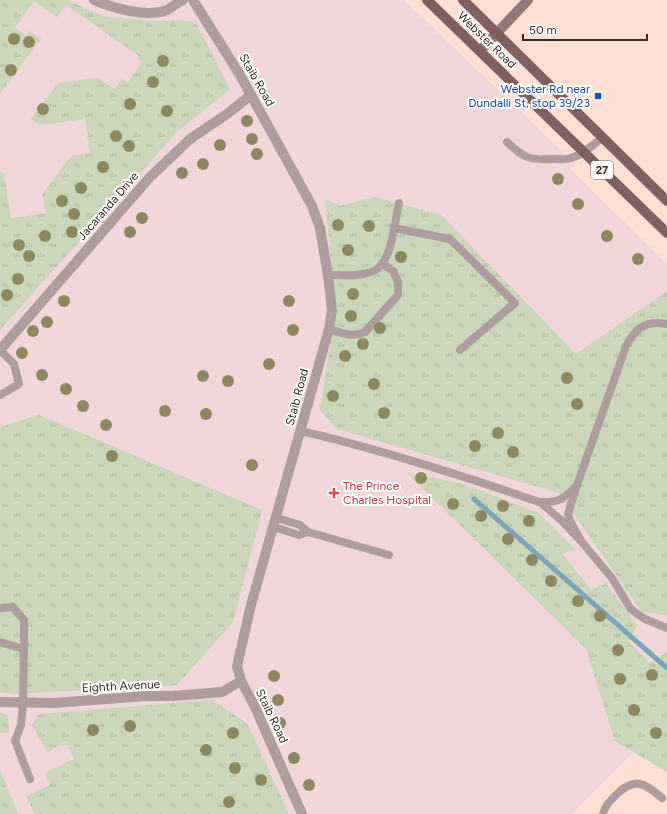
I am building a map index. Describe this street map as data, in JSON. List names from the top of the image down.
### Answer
{
  "streets": {
    "main road": ["Webster Road", "27"],
    "street": ["Staib Road", "Jacaranda Drive", "Eighth Avenue"]
  },
  "crossings": [
    ["Staib Road", "Jacaranda Drive"],
    ["Staib Road", "Eighth Avenue"]
  ],
  "places": {
    "transit": ["Webster Rd near Dundalli St, stop 39/23"],
    "health": ["The Prince Charles Hospital"]
  },
  "scale_bar": "50 m"
}
